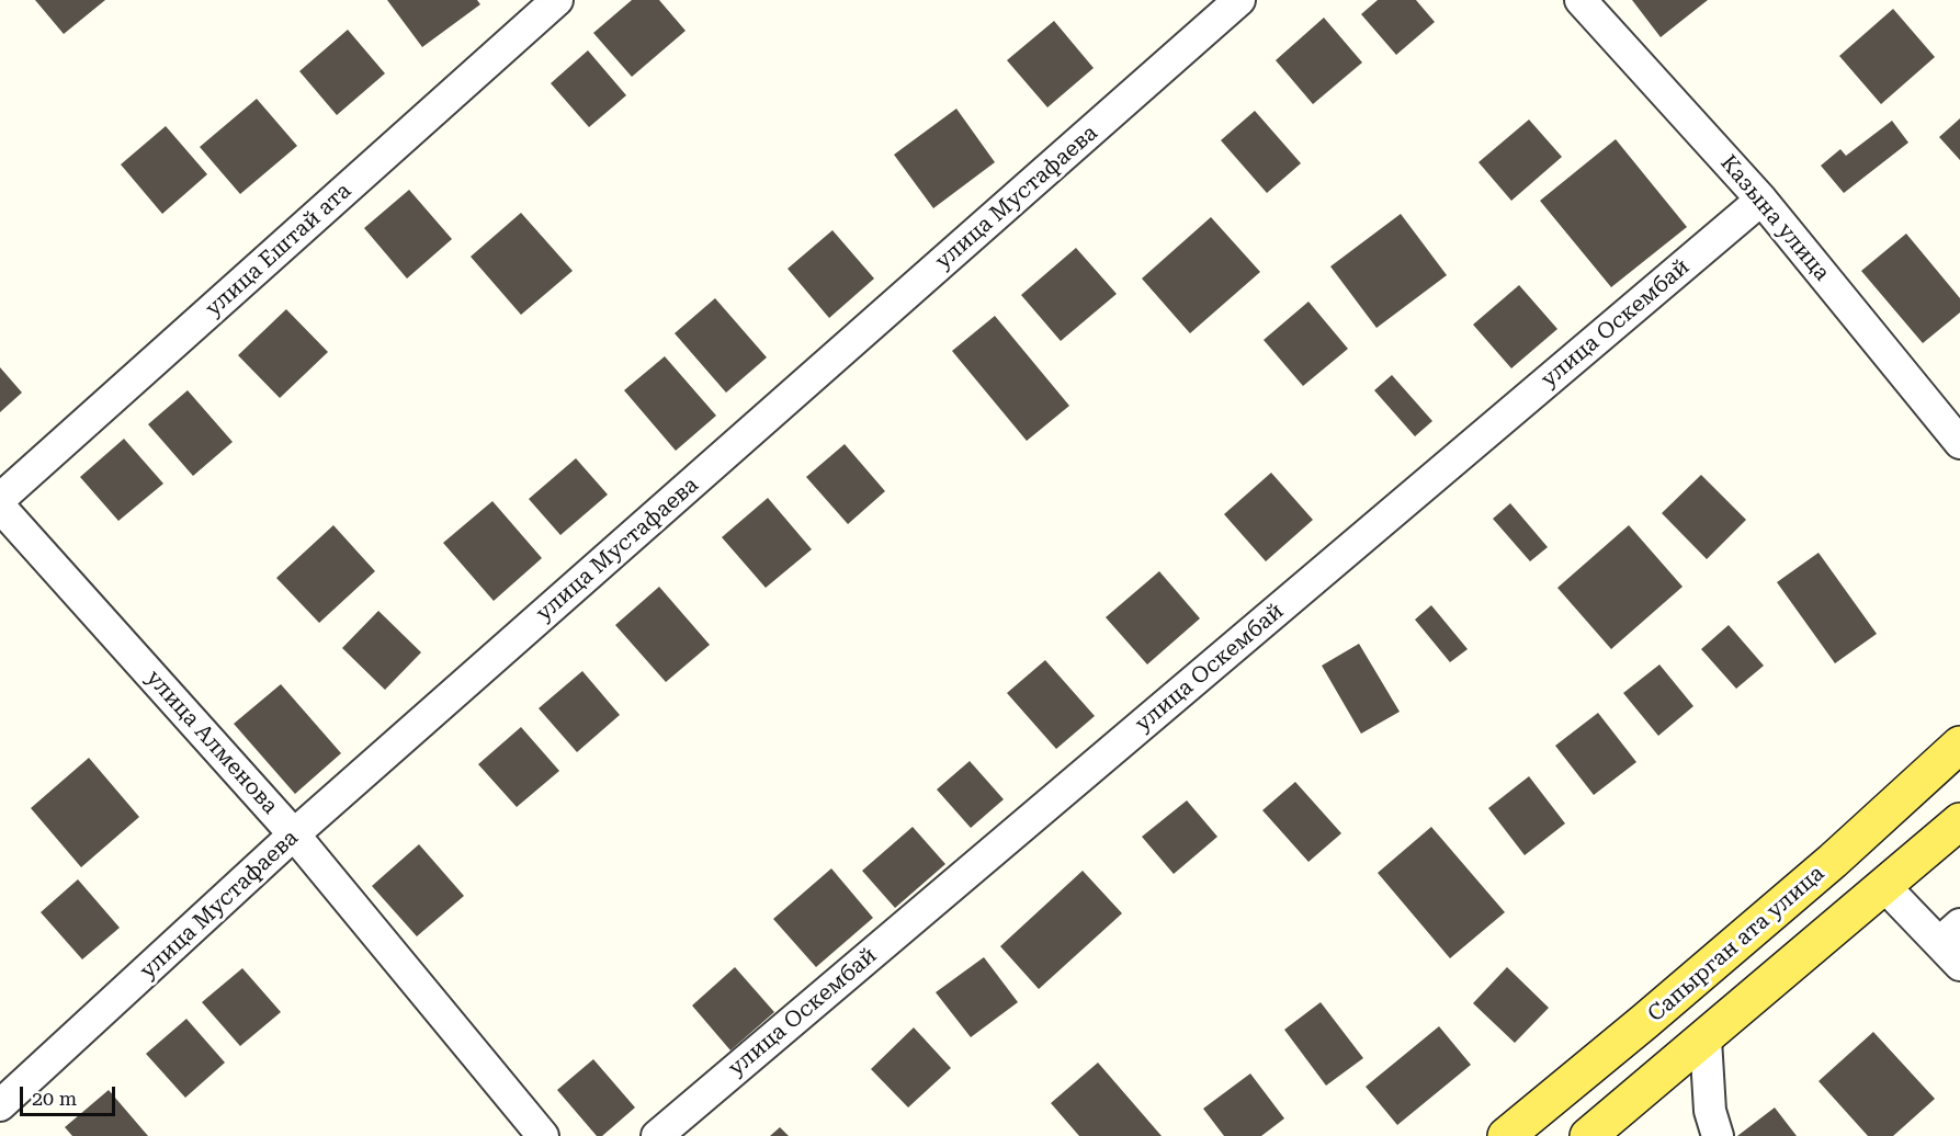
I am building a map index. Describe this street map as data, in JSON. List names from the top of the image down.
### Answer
{
  "streets": {
    "main road": ["Сапырган ата улица"],
    "street": [
      "улица Мустафаева",
      "Казына улица",
      "улица Ештай ата",
      "улица Оскембай",
      "улица Алменова"
    ]
  },
  "crossings": [
    ["улица Мустафаева", "улица Алменова"],
    ["Казына улица", "улица Оскембай"]
  ],
  "scale_bar": "20 m"
}
